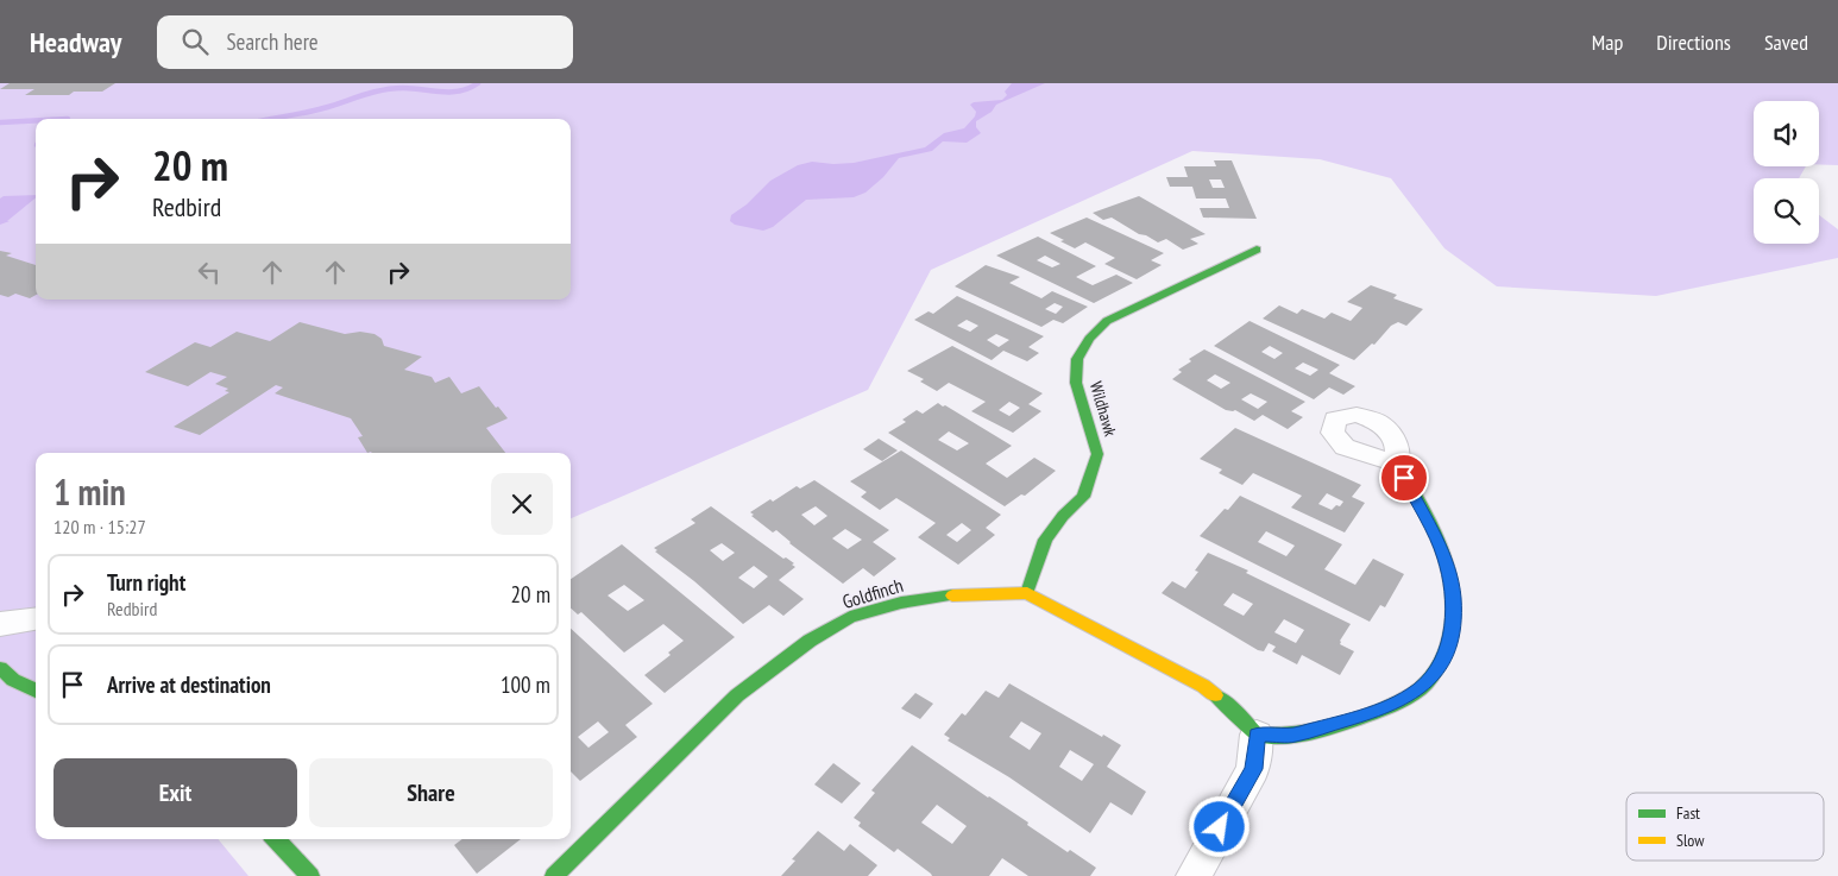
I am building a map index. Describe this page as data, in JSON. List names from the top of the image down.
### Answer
{
  "streets": {
    "street": ["Wildhawk", "Goldfinch"]
  },
  "crossings": [
    ["Wildhawk", "Goldfinch"]
  ],
  "legend": ["Fast", "Slow"],
  "page": {
    "header": "Headway",
    "search": "Search here",
    "nav": ["Map", "Directions", "Saved"],
    "turn": ["20 m", "Redbird"],
    "heading": ["1 min", "120 m · 15:27"],
    "list": [
      {
        "name": "Turn right",
        "note": "Redbird",
        "value": "20 m"
      },
      {
        "name": "Arrive at destination",
        "value": "100 m"
      }
    ],
    "buttons": ["Exit", "Share"]
  }
}
